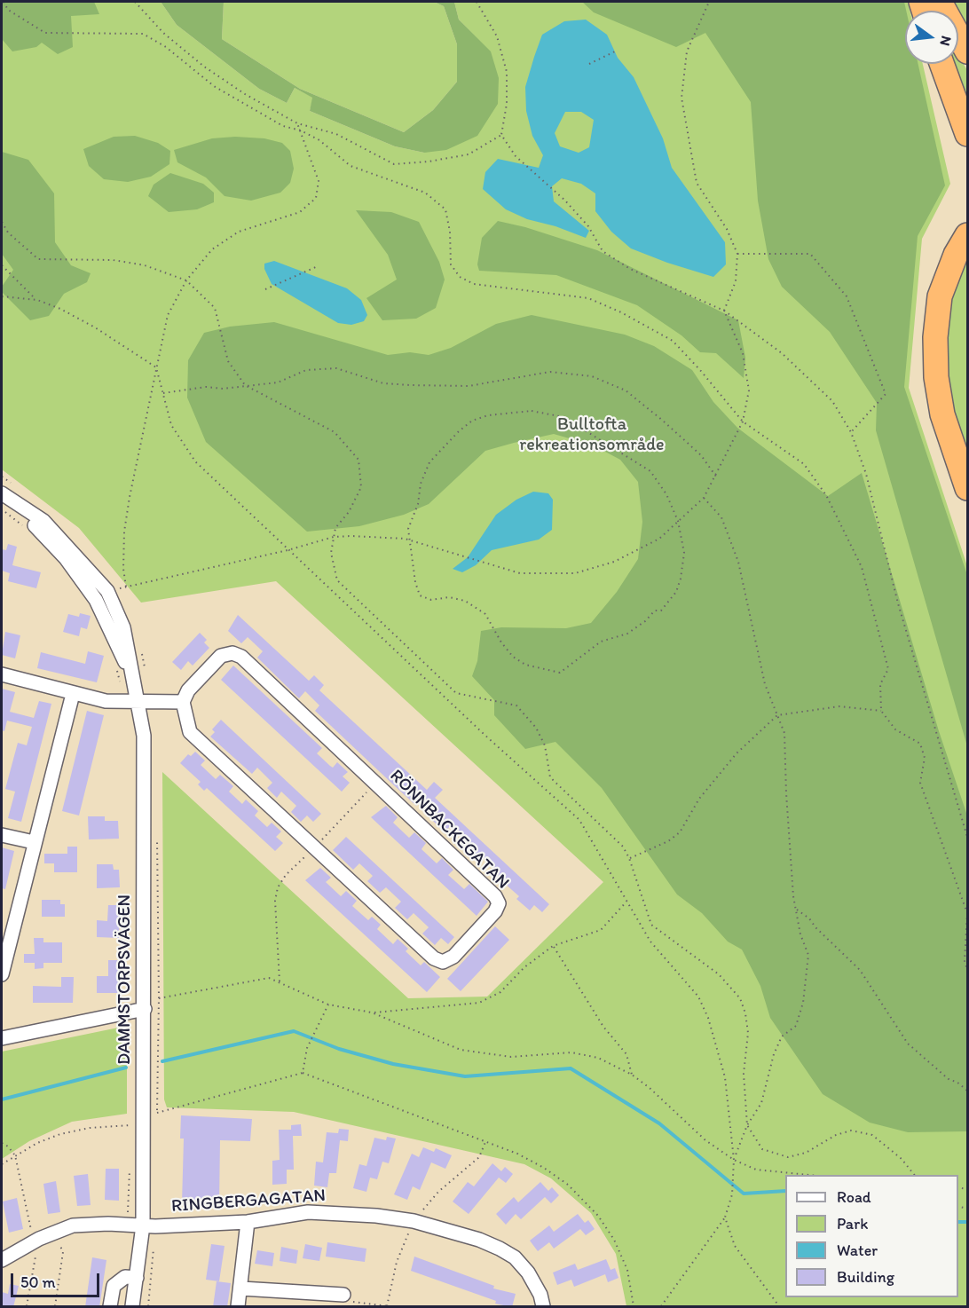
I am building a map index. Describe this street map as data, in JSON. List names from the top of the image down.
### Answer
{
  "streets": {
    "street": ["RÖNNBACKEGATAN", "DAMMSTORPSVÄGEN", "RINGBERGAGATAN"]
  },
  "crossings": [
    ["DAMMSTORPSVÄGEN", "RINGBERGAGATAN"]
  ],
  "parks": ["Bulltofta rekreationsområde"],
  "legend": [
    "Road",
    "Park",
    "Water",
    "Building"
  ],
  "scale_bar": "50 m",
  "north": "right"
}
